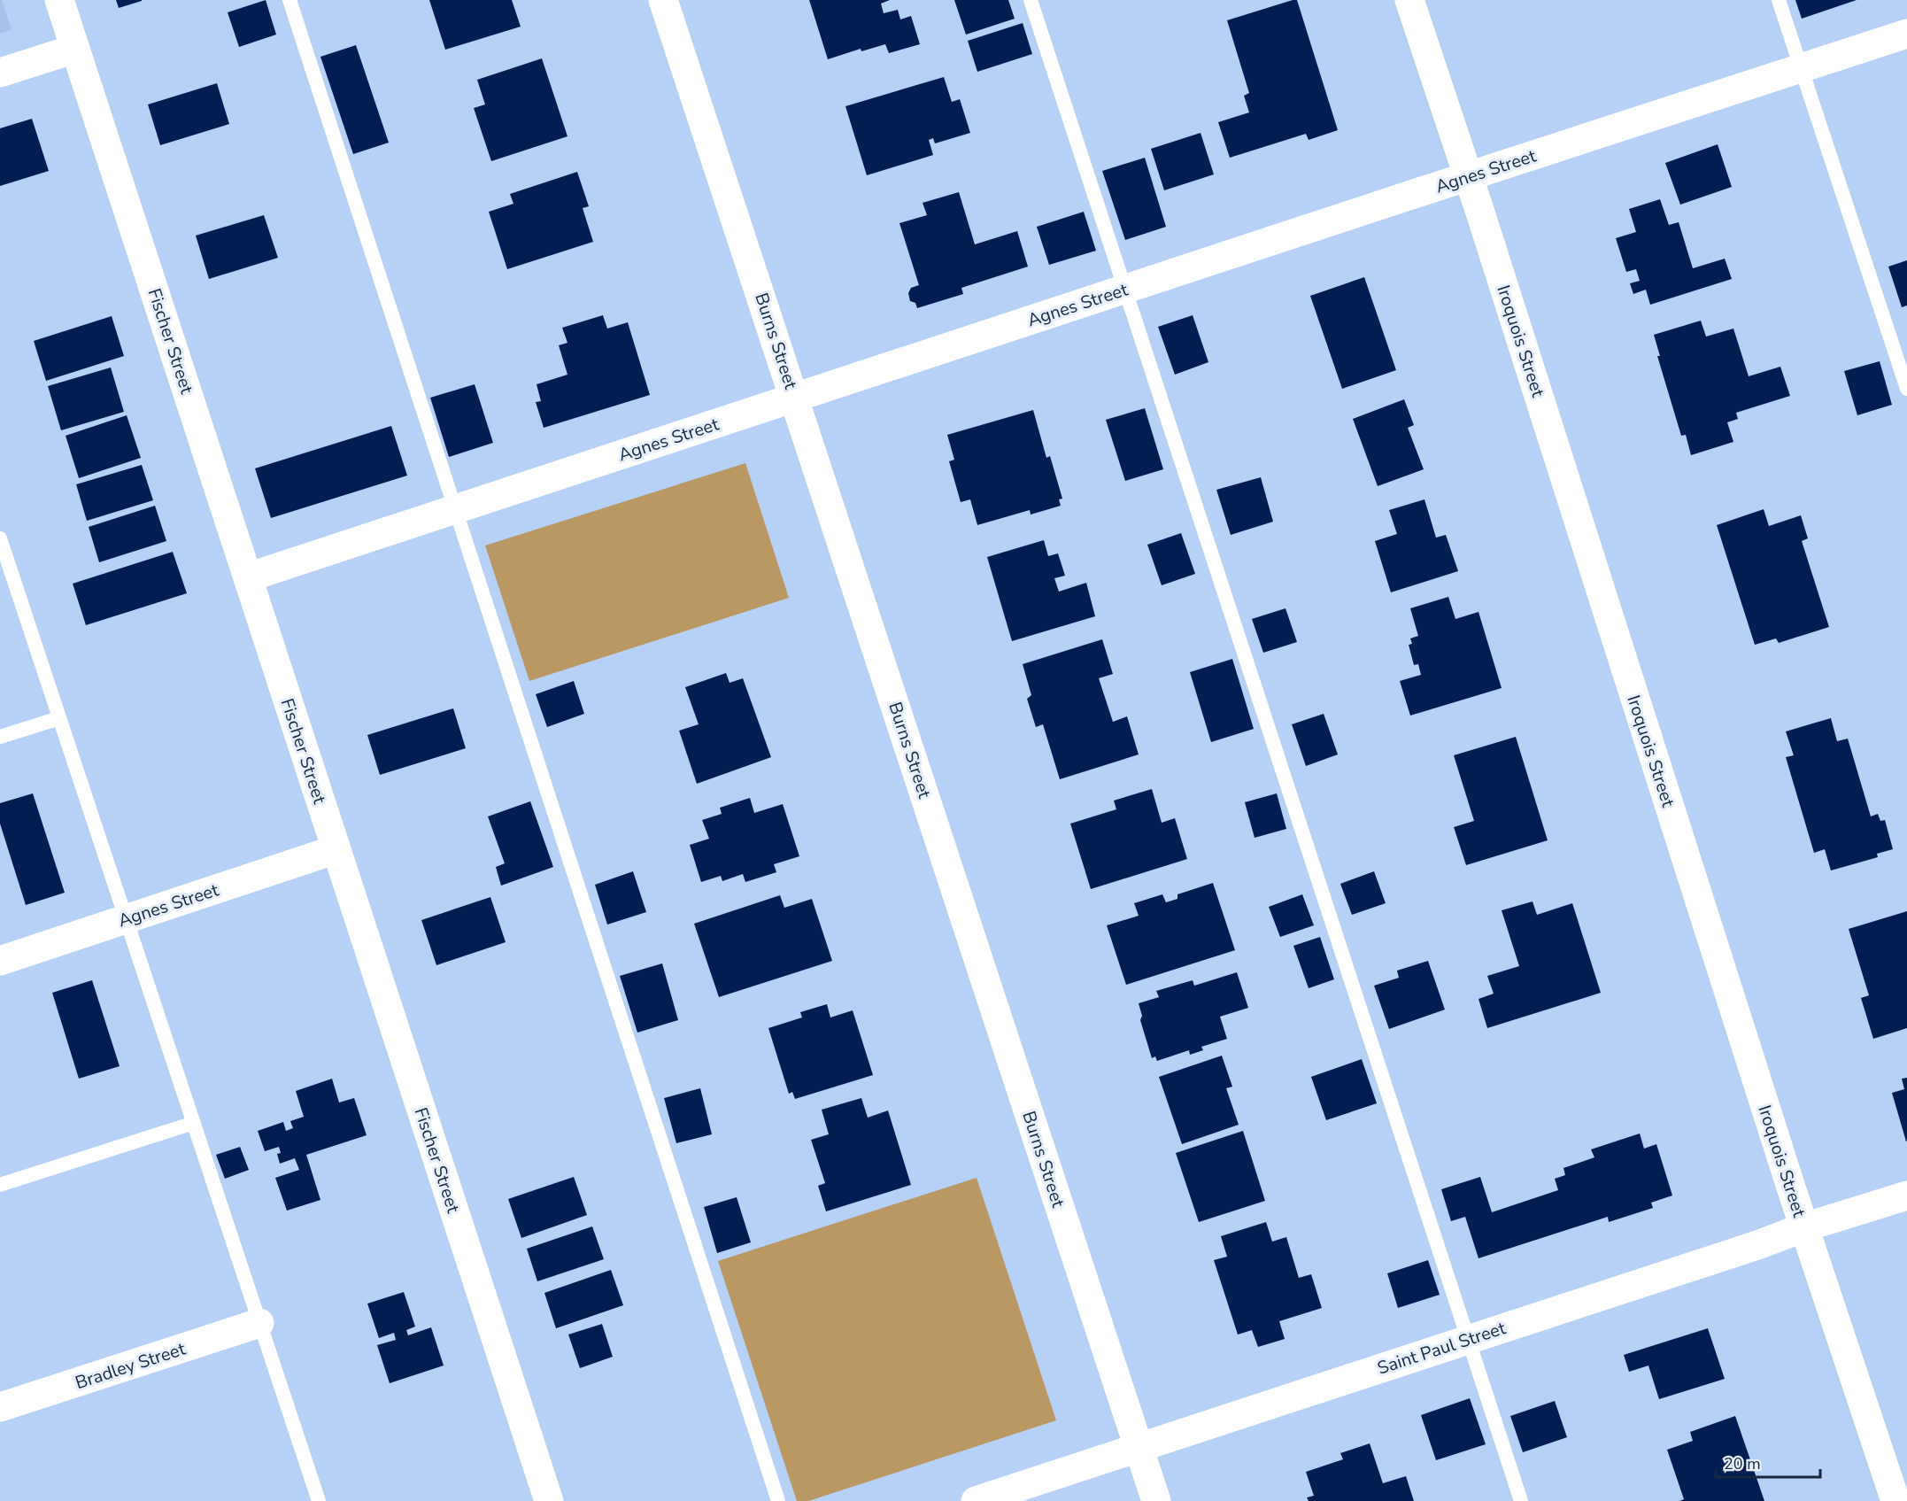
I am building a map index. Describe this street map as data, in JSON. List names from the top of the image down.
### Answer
{
  "streets": {
    "street": [
      "Agnes Street",
      "Fischer Street",
      "Burns Street",
      "Iroquois Street",
      "Saint Paul Street",
      "Bradley Street"
    ]
  },
  "crossings": [
    ["Agnes Street", "Fischer Street"],
    ["Agnes Street", "Burns Street"],
    ["Agnes Street", "Iroquois Street"],
    ["Burns Street", "Saint Paul Street"],
    ["Iroquois Street", "Saint Paul Street"]
  ],
  "scale_bar": "20 m"
}
